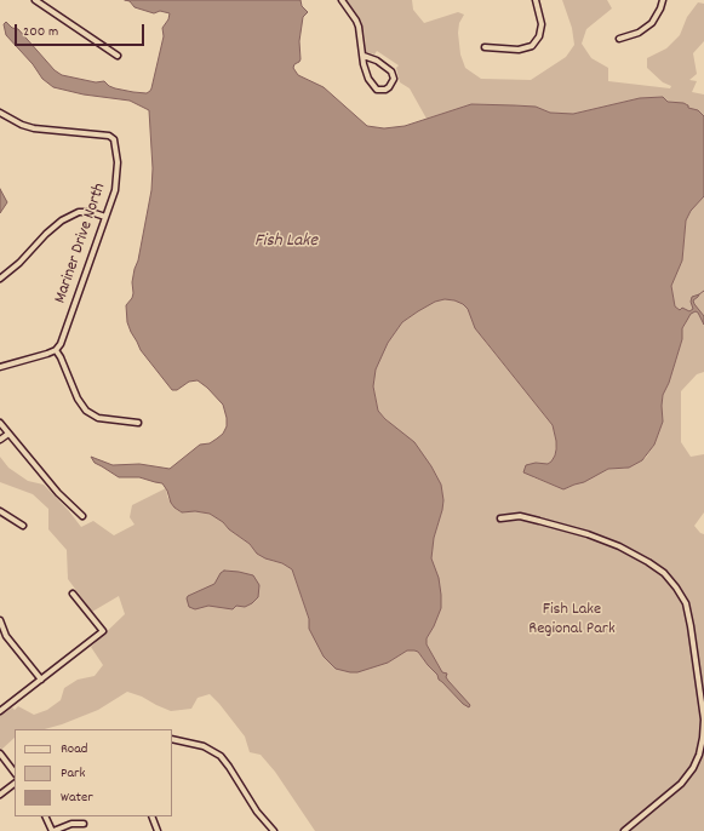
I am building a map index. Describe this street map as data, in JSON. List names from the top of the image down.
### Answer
{
  "streets": {
    "street": ["Mariner Drive North"]
  },
  "water": ["Fish Lake"],
  "parks": ["Fish Lake Regional Park"],
  "legend": ["Road", "Park", "Water"],
  "scale_bar": "200 m"
}
